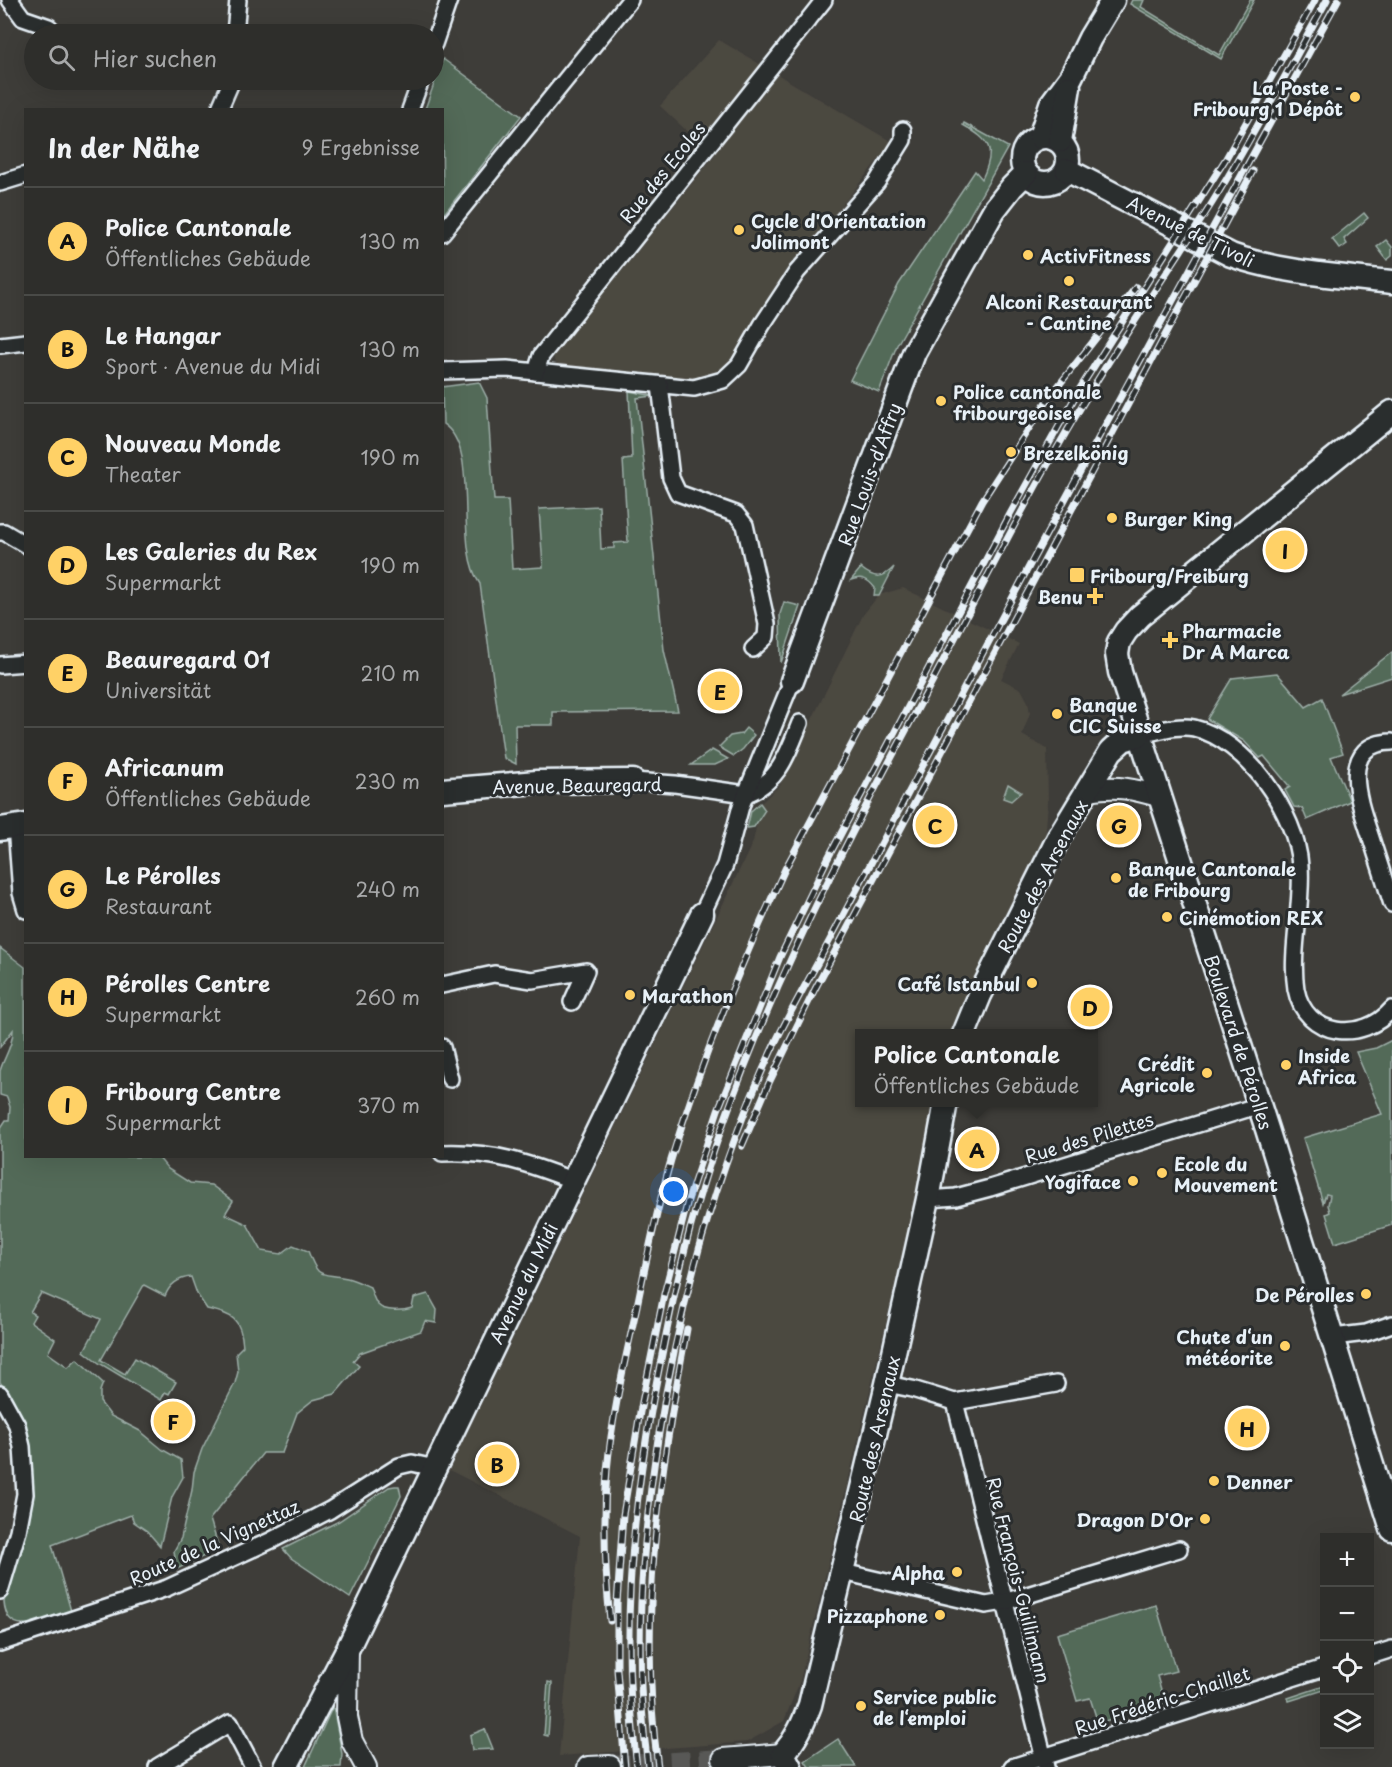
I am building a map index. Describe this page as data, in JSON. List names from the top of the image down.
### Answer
{
  "streets": {
    "main road": [
      "Avenue de Tivoli",
      "Rue Louis-d'Affry",
      "Avenue Beauregard",
      "Route des Arsenaux",
      "Boulevard de Pérolles",
      "Avenue du Midi"
    ],
    "street": [
      "Rue des Ecoles",
      "Rue des Pilettes",
      "Route de la Vignettaz",
      "Rue François-Guillimann",
      "Rue Frédéric-Chaillet"
    ]
  },
  "crossings": [
    ["Avenue de Tivoli", "Rue Louis-d'Affry"],
    ["Rue Louis-d'Affry", "Avenue Beauregard"],
    ["Rue Louis-d'Affry", "Avenue du Midi"],
    ["Avenue Beauregard", "Avenue du Midi"],
    ["Route des Arsenaux", "Boulevard de Pérolles"],
    ["Route des Arsenaux", "Rue des Pilettes"],
    ["Boulevard de Pérolles", "Rue des Pilettes"],
    ["Avenue du Midi", "Route de la Vignettaz"],
    ["Rue François-Guillimann", "Rue Frédéric-Chaillet"]
  ],
  "places": {
    "other": [
      "La Poste - Fribourg 1 Dépôt",
      "Cycle d'Orientation Jolimont",
      "ActivFitness",
      "Alconi Restaurant - Cantine",
      "Police cantonale fribourgeoise",
      "Brezelkönig",
      "Burger King",
      "Banque CIC Suisse",
      "Banque Cantonale de Fribourg",
      "Cinémotion REX",
      "Café Istanbul",
      "Marathon",
      "Inside Africa",
      "Crédit Agricole",
      "Ecole du Mouvement",
      "Yogiface",
      "De Pérolles",
      "Chute d‘un météorite",
      "Denner",
      "Dragon D'Or",
      "Alpha",
      "Pizzaphone",
      "Service public de l‘emploi"
    ],
    "transit": ["Fribourg/Freiburg"],
    "health": ["Benu", "Pharmacie Dr A Marca"]
  },
  "page": {
    "search": "Hier suchen",
    "heading": ["In der Nähe", "9 Ergebnisse"],
    "list": [
      {
        "mark": "A",
        "name": "Police Cantonale",
        "note": "Öffentliches Gebäude",
        "value": "130 m"
      },
      {
        "mark": "B",
        "name": "Le Hangar",
        "note": "Sport · Avenue du Midi",
        "value": "130 m"
      },
      {
        "mark": "C",
        "name": "Nouveau Monde",
        "note": "Theater",
        "value": "190 m"
      },
      {
        "mark": "D",
        "name": "Les Galeries du Rex",
        "note": "Supermarkt",
        "value": "190 m"
      },
      {
        "mark": "E",
        "name": "Beauregard 01",
        "note": "Universität",
        "value": "210 m"
      },
      {
        "mark": "F",
        "name": "Africanum",
        "note": "Öffentliches Gebäude",
        "value": "230 m"
      },
      {
        "mark": "G",
        "name": "Le Pérolles",
        "note": "Restaurant",
        "value": "240 m"
      },
      {
        "mark": "H",
        "name": "Pérolles Centre",
        "note": "Supermarkt",
        "value": "260 m"
      },
      {
        "mark": "I",
        "name": "Fribourg Centre",
        "note": "Supermarkt",
        "value": "370 m"
      }
    ],
    "pins": [
      "I",
      "E",
      "C",
      "G",
      "D",
      "A",
      "F",
      "H",
      "B"
    ],
    "popup": ["Police Cantonale", "Öffentliches Gebäude"],
    "map_buttons": ["+", "−"]
  }
}
